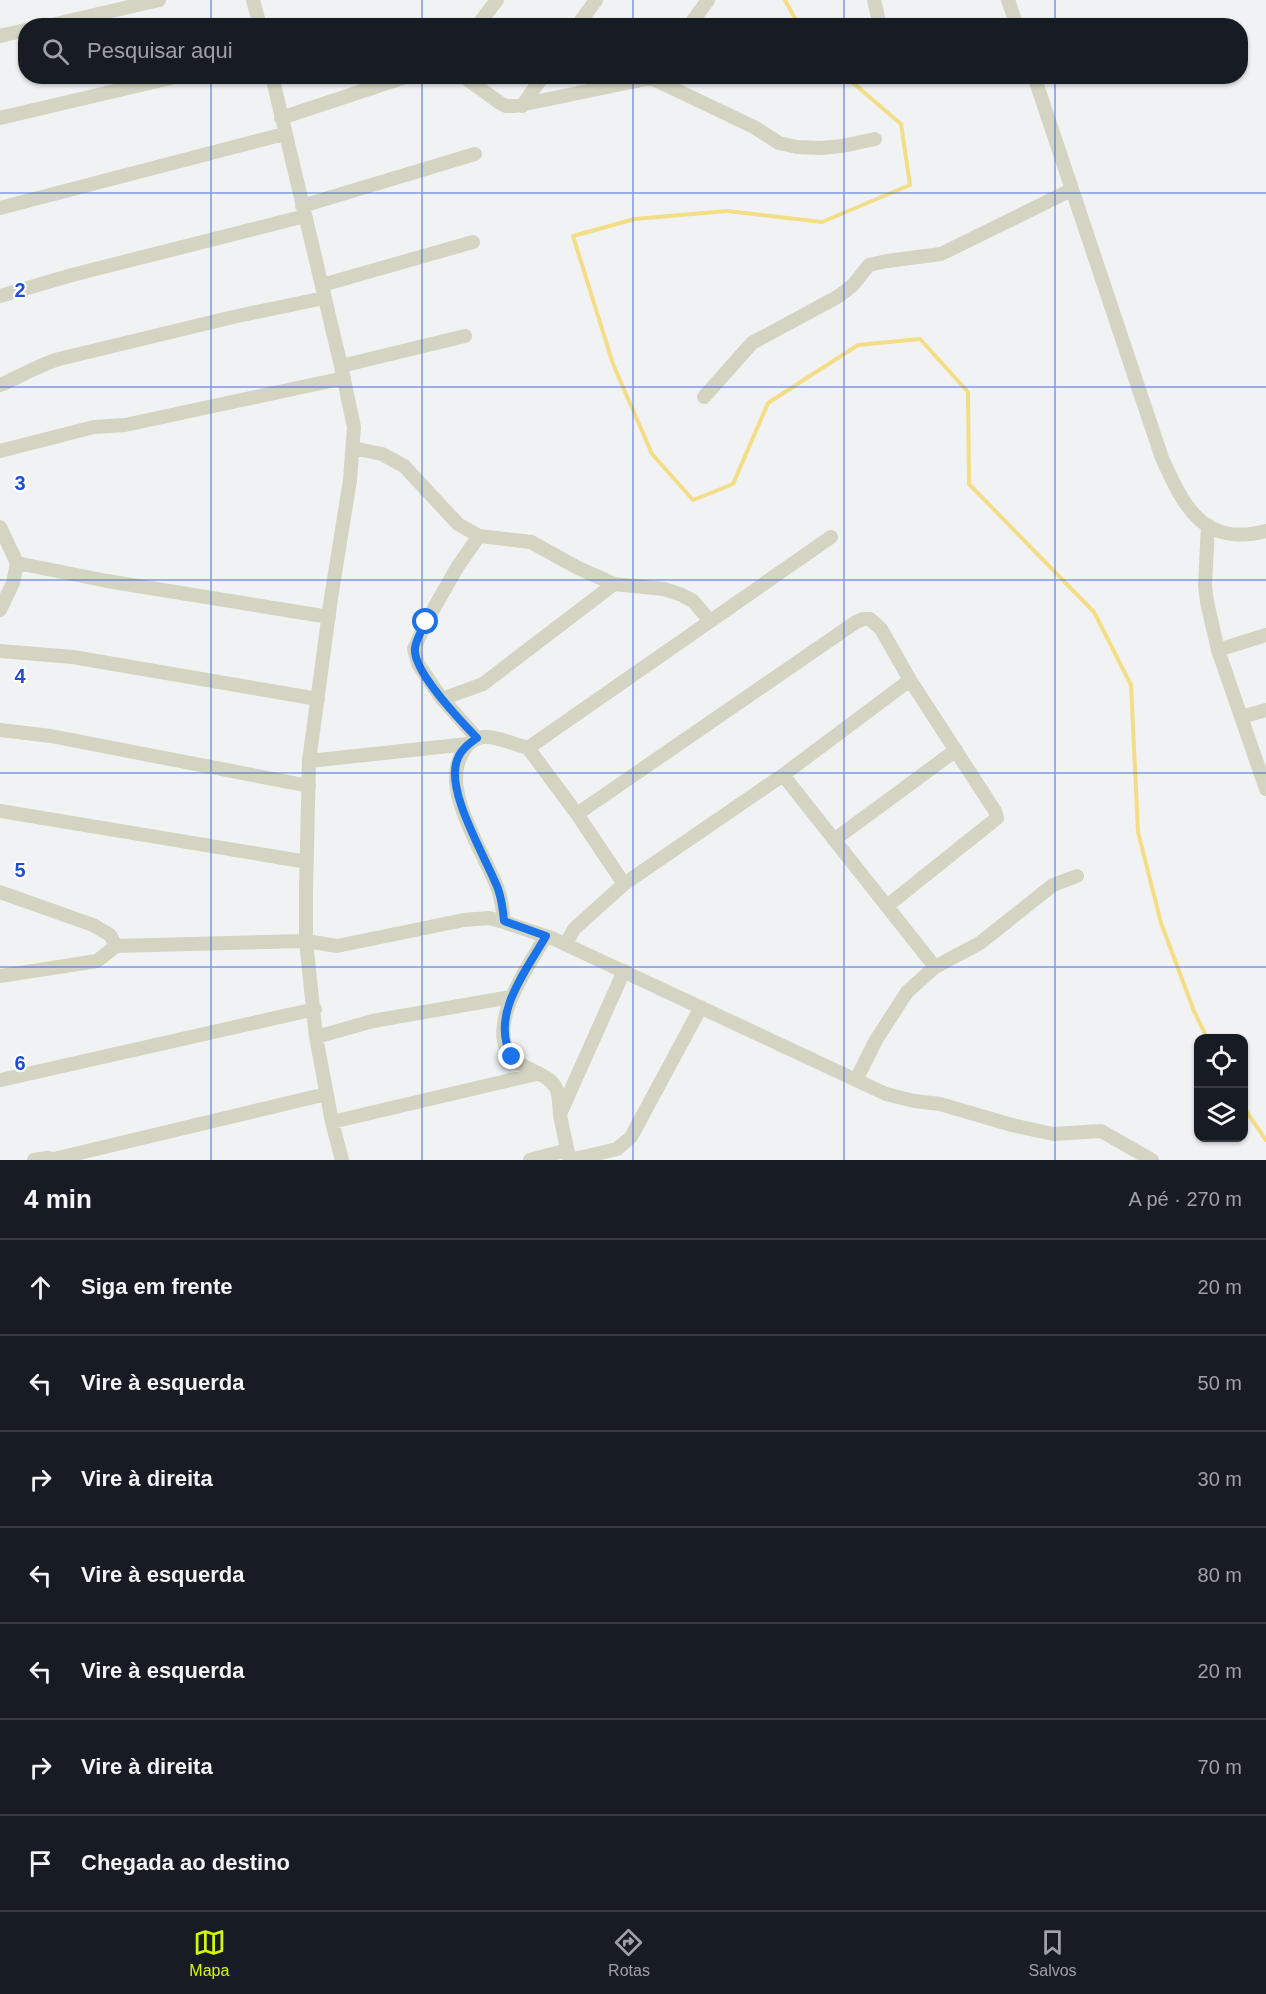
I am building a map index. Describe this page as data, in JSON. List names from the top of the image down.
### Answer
{
  "page": {
    "search": "Pesquisar aqui",
    "heading": ["4 min", "A pé · 270 m"],
    "list": [
      ["Siga em frente", "20 m"],
      ["Vire à esquerda", "50 m"],
      ["Vire à direita", "30 m"],
      ["Vire à esquerda", "80 m"],
      ["Vire à esquerda", "20 m"],
      ["Vire à direita", "70 m"],
      "Chegada ao destino"
    ],
    "nav": ["Mapa", "Rotas", "Salvos"]
  },
  "grid": {
    "rows": [
      "2",
      "3",
      "4",
      "5",
      "6"
    ]
  }
}
